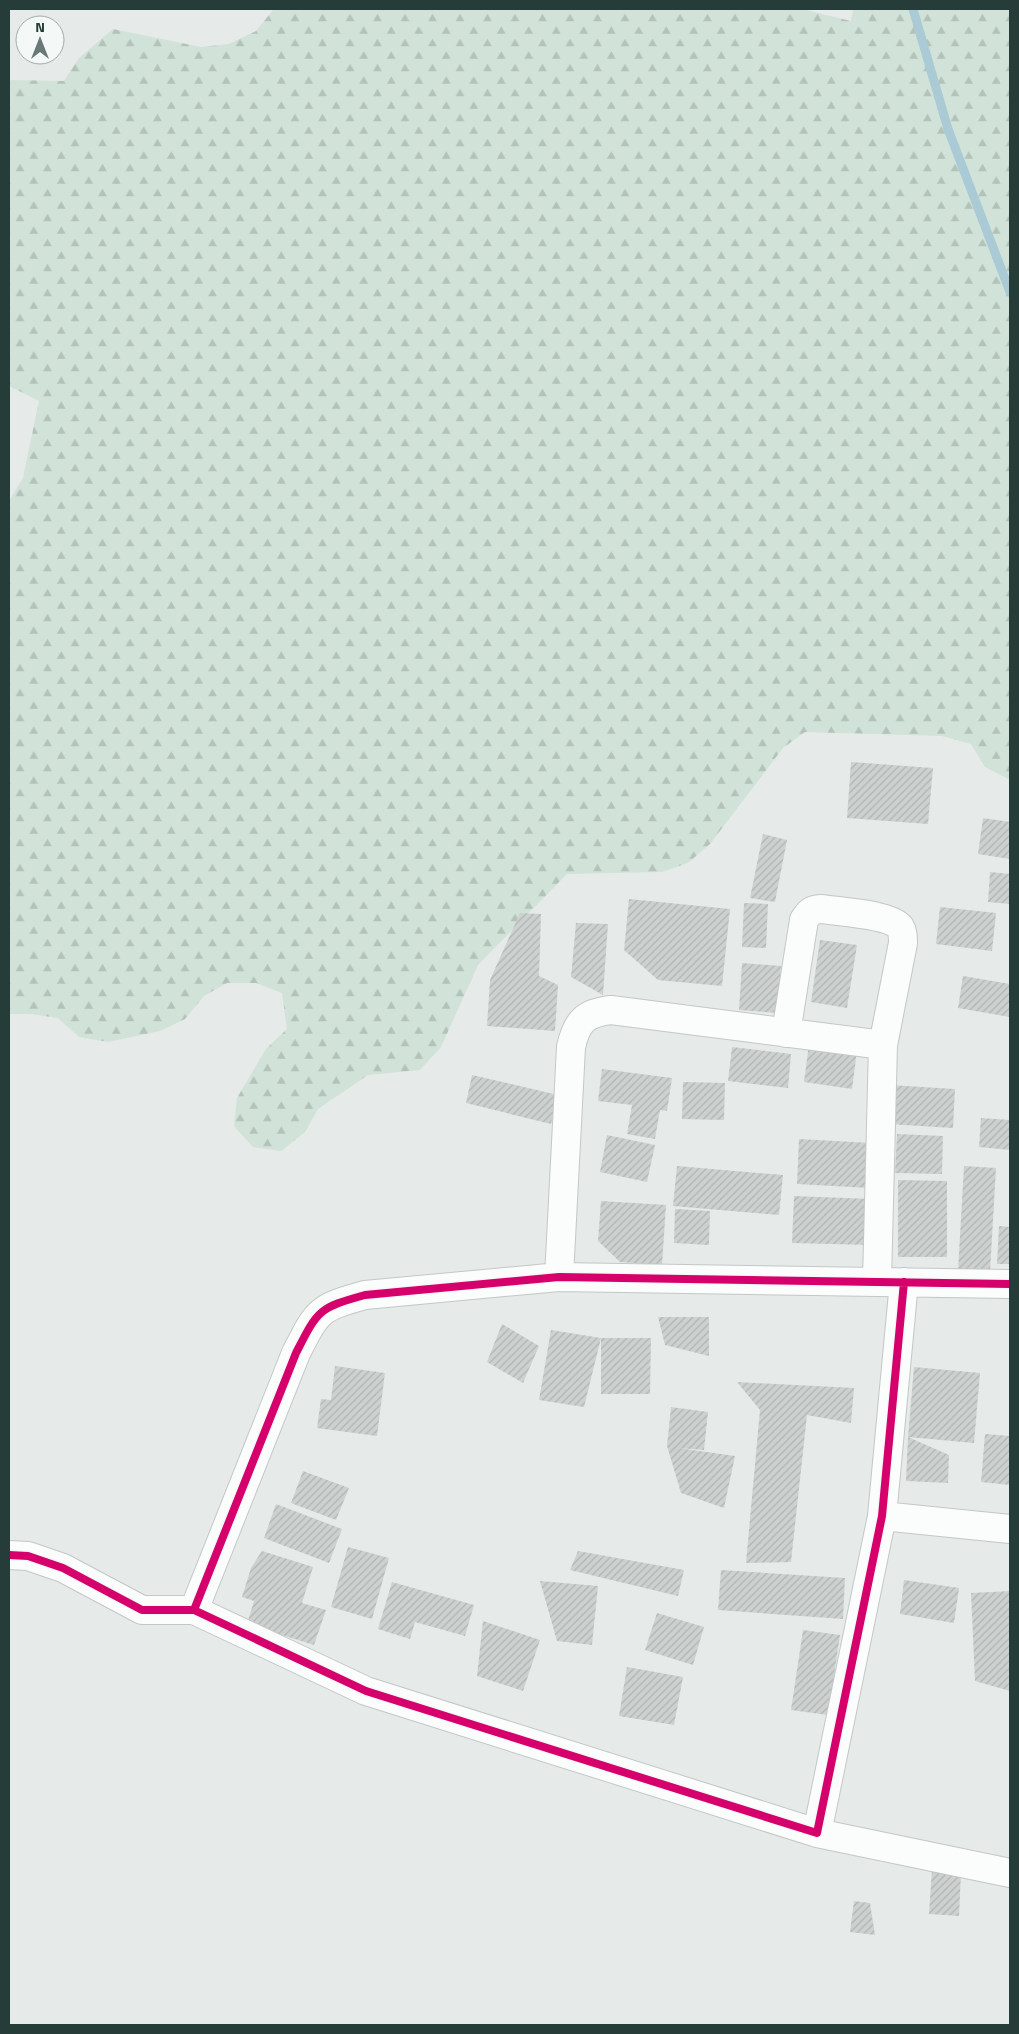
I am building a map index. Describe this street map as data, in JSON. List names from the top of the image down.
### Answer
{
  "north": "top"
}
